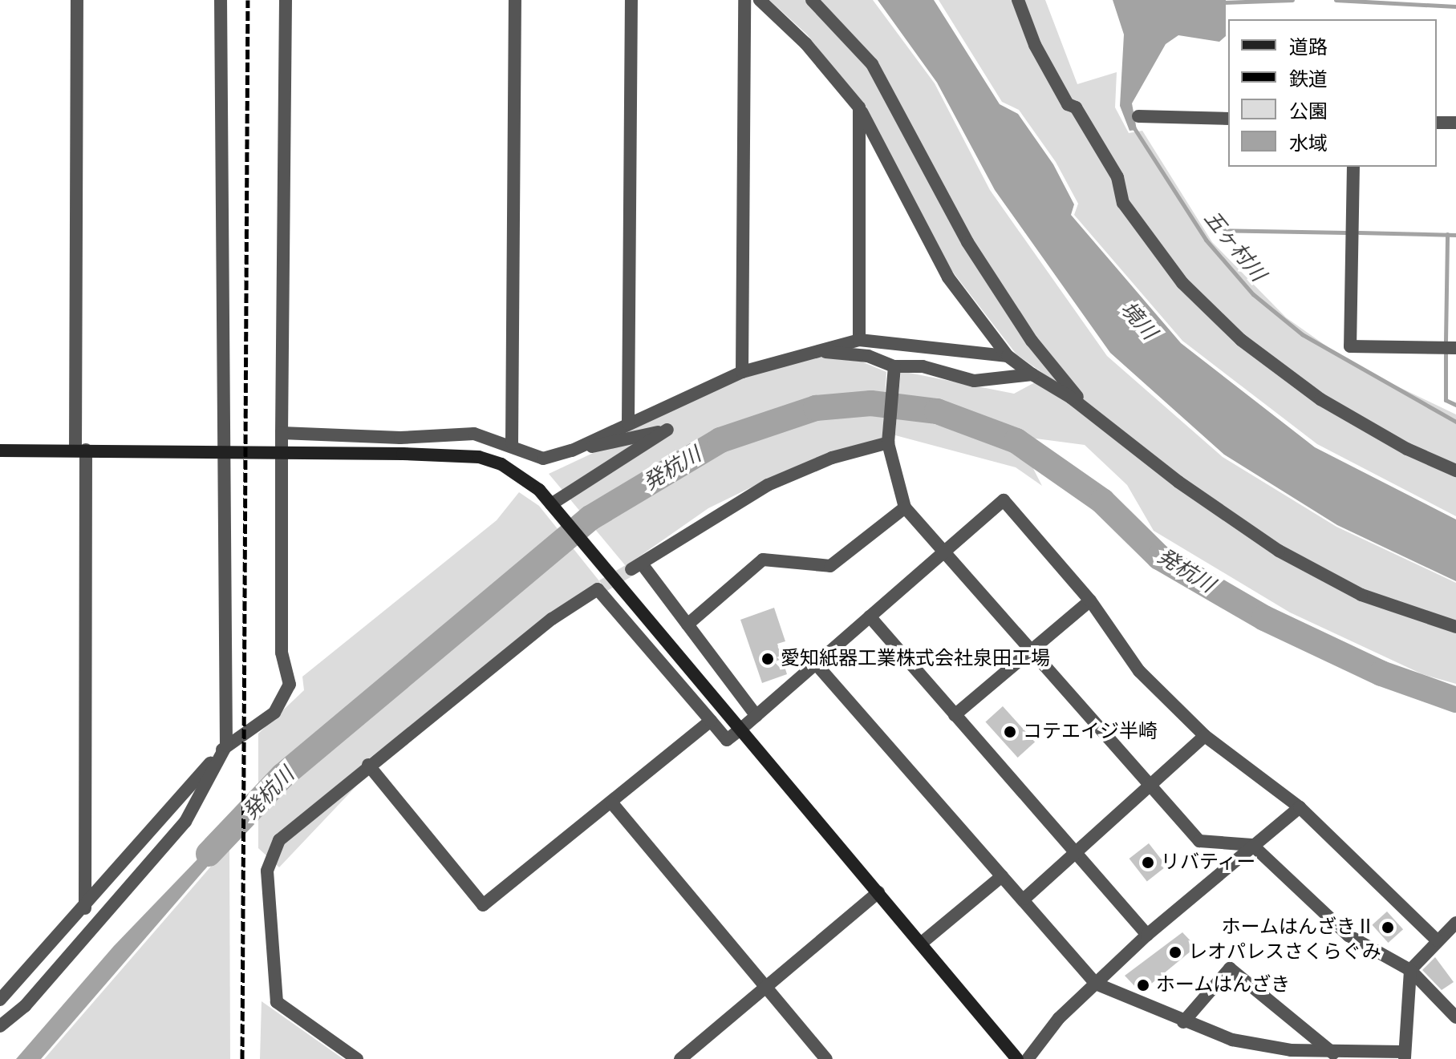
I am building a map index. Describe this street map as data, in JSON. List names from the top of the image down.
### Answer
{
  "water": ["五ヶ村川", "境川", "発杭川"],
  "places": [
    "愛知紙器工業株式会社泉田工場",
    "コテエイジ半崎",
    "リバティー",
    "ホームはんざきⅡ",
    "レオパレスさくらぐみ",
    "ホームはんざき"
  ],
  "legend": [
    "道路",
    "鉄道",
    "公園",
    "水域"
  ]
}
